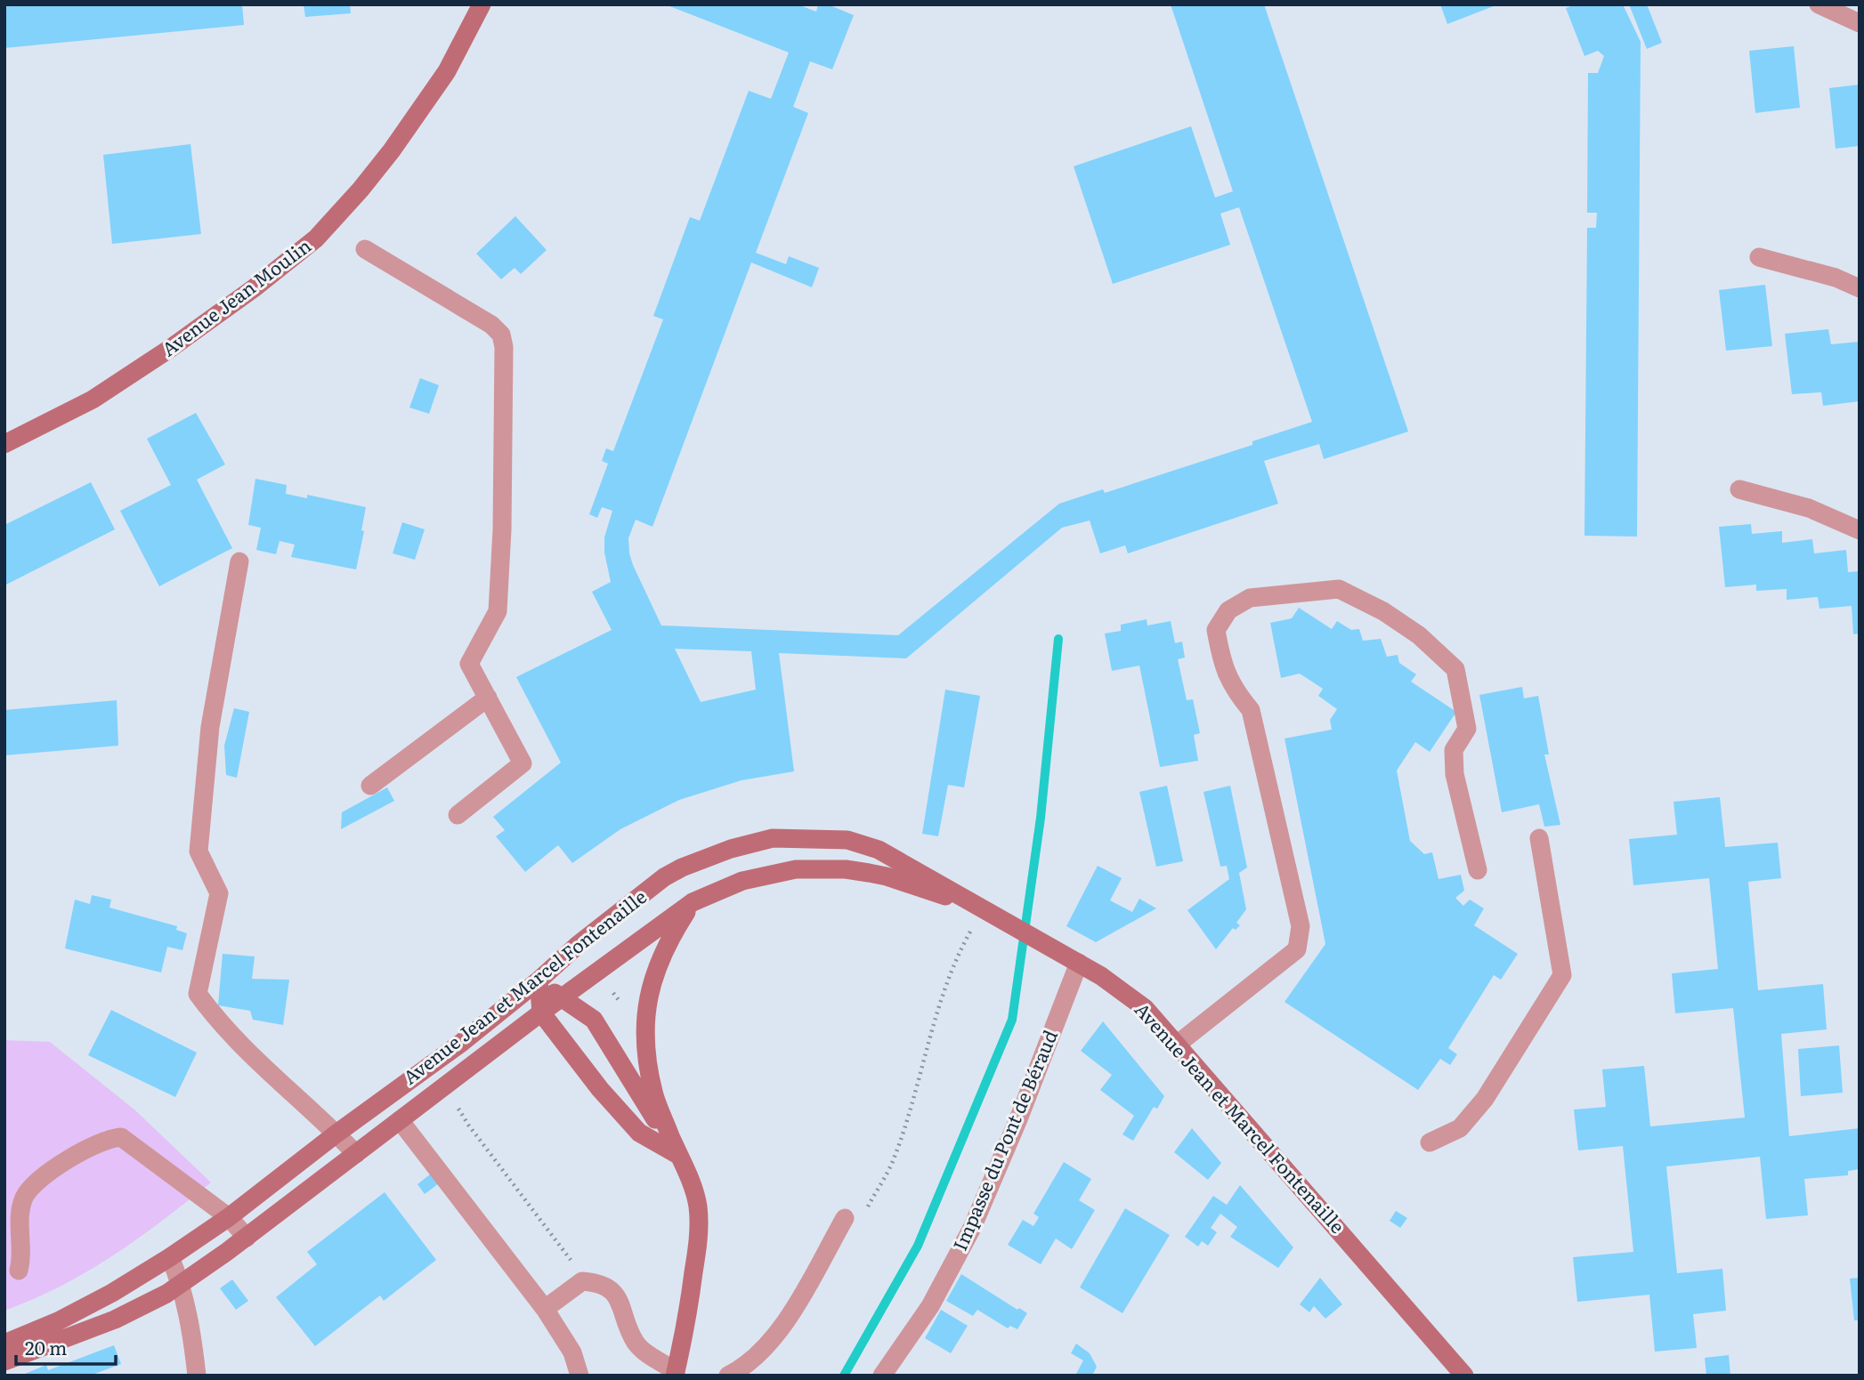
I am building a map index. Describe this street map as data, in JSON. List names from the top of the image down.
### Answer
{
  "streets": {
    "main road": ["Avenue Jean Moulin", "Avenue Jean et Marcel Fontenaille"],
    "street": ["Impasse du Pont de Béraud"]
  },
  "crossings": [
    ["Avenue Jean et Marcel Fontenaille", "Impasse du Pont de Béraud"]
  ],
  "scale_bar": "20 m"
}
